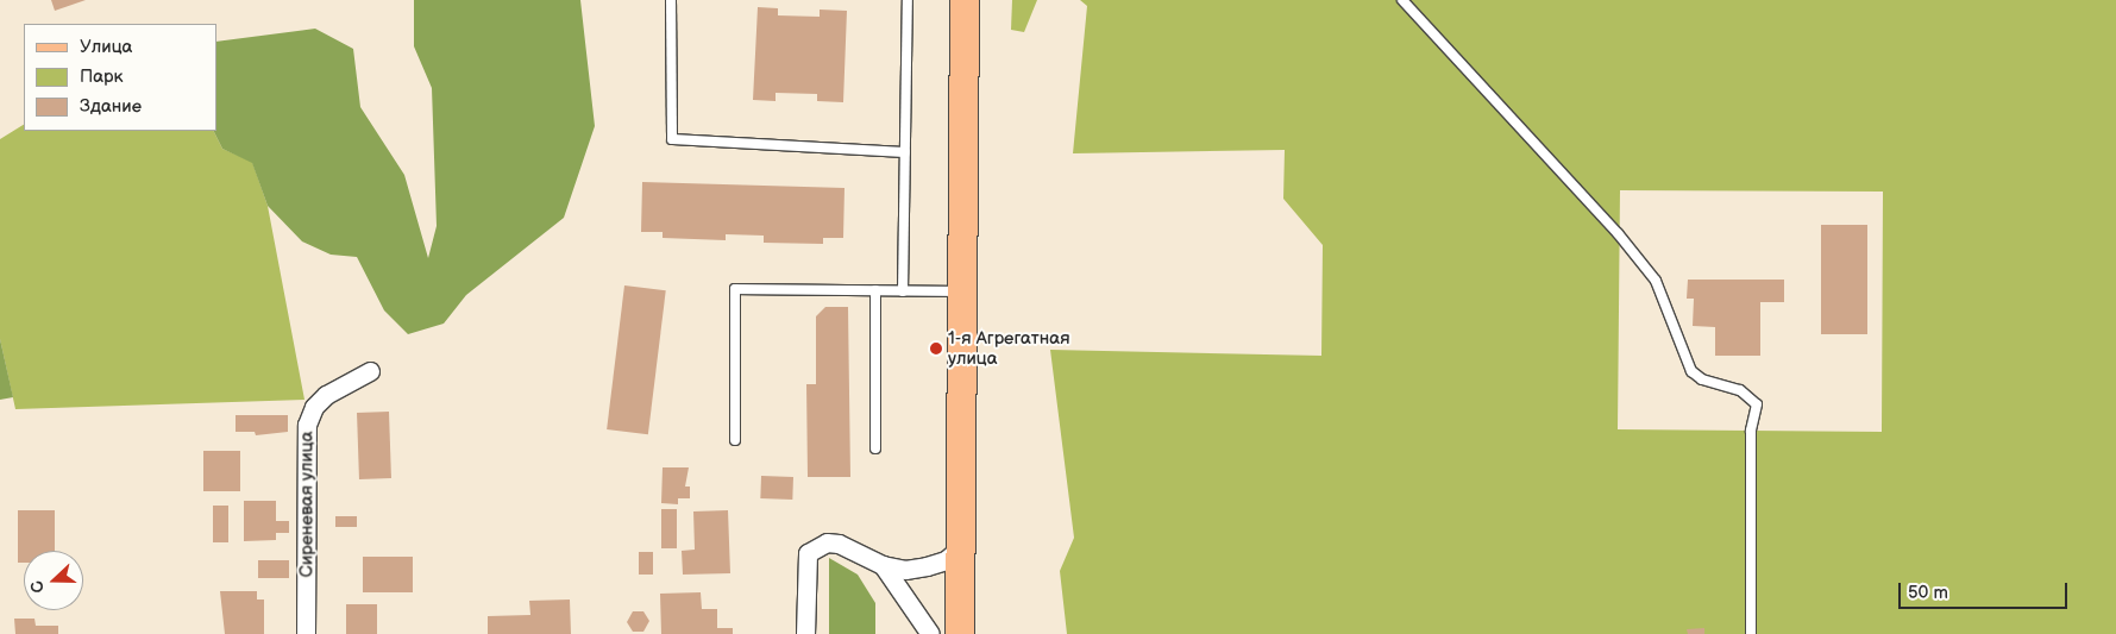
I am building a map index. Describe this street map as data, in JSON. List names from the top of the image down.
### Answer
{
  "streets": {
    "street": ["Сиреневая улица"]
  },
  "places": ["1-я Агрегатная улица"],
  "legend": ["Улица", "Парк", "Здание"],
  "scale_bar": "50 m",
  "north": "left"
}
